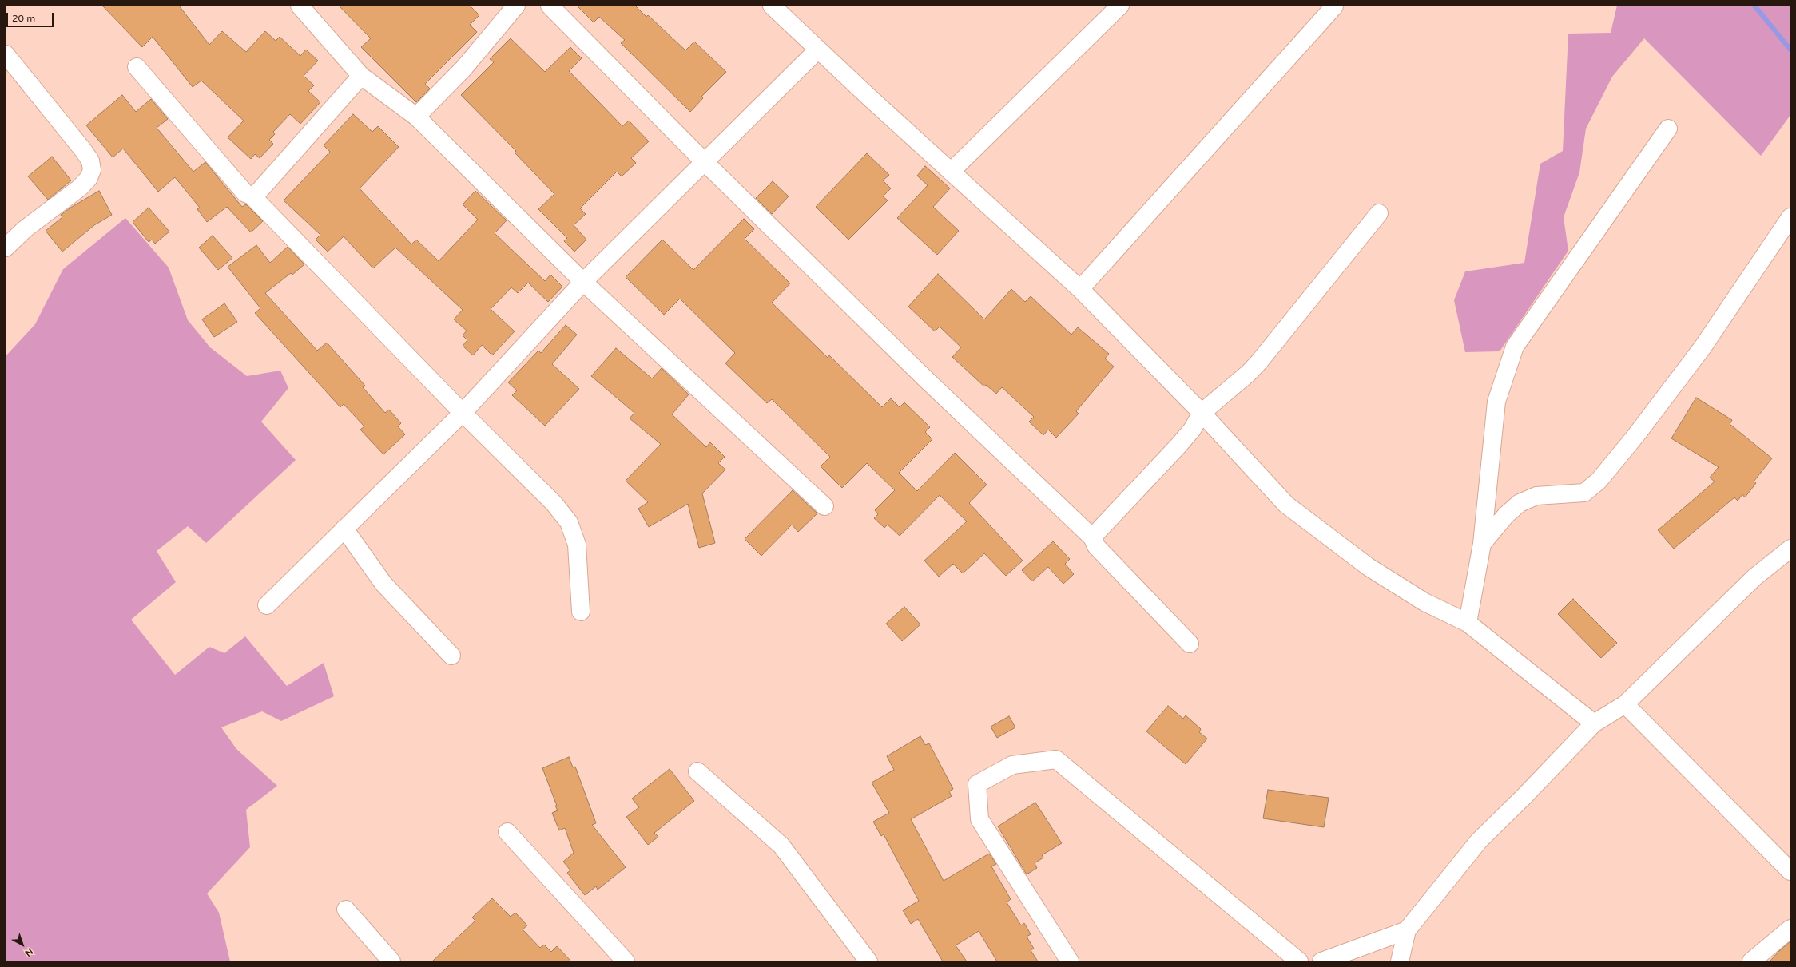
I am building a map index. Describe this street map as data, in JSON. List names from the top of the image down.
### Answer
{
  "scale_bar": "20 m",
  "north": "bottom right"
}
